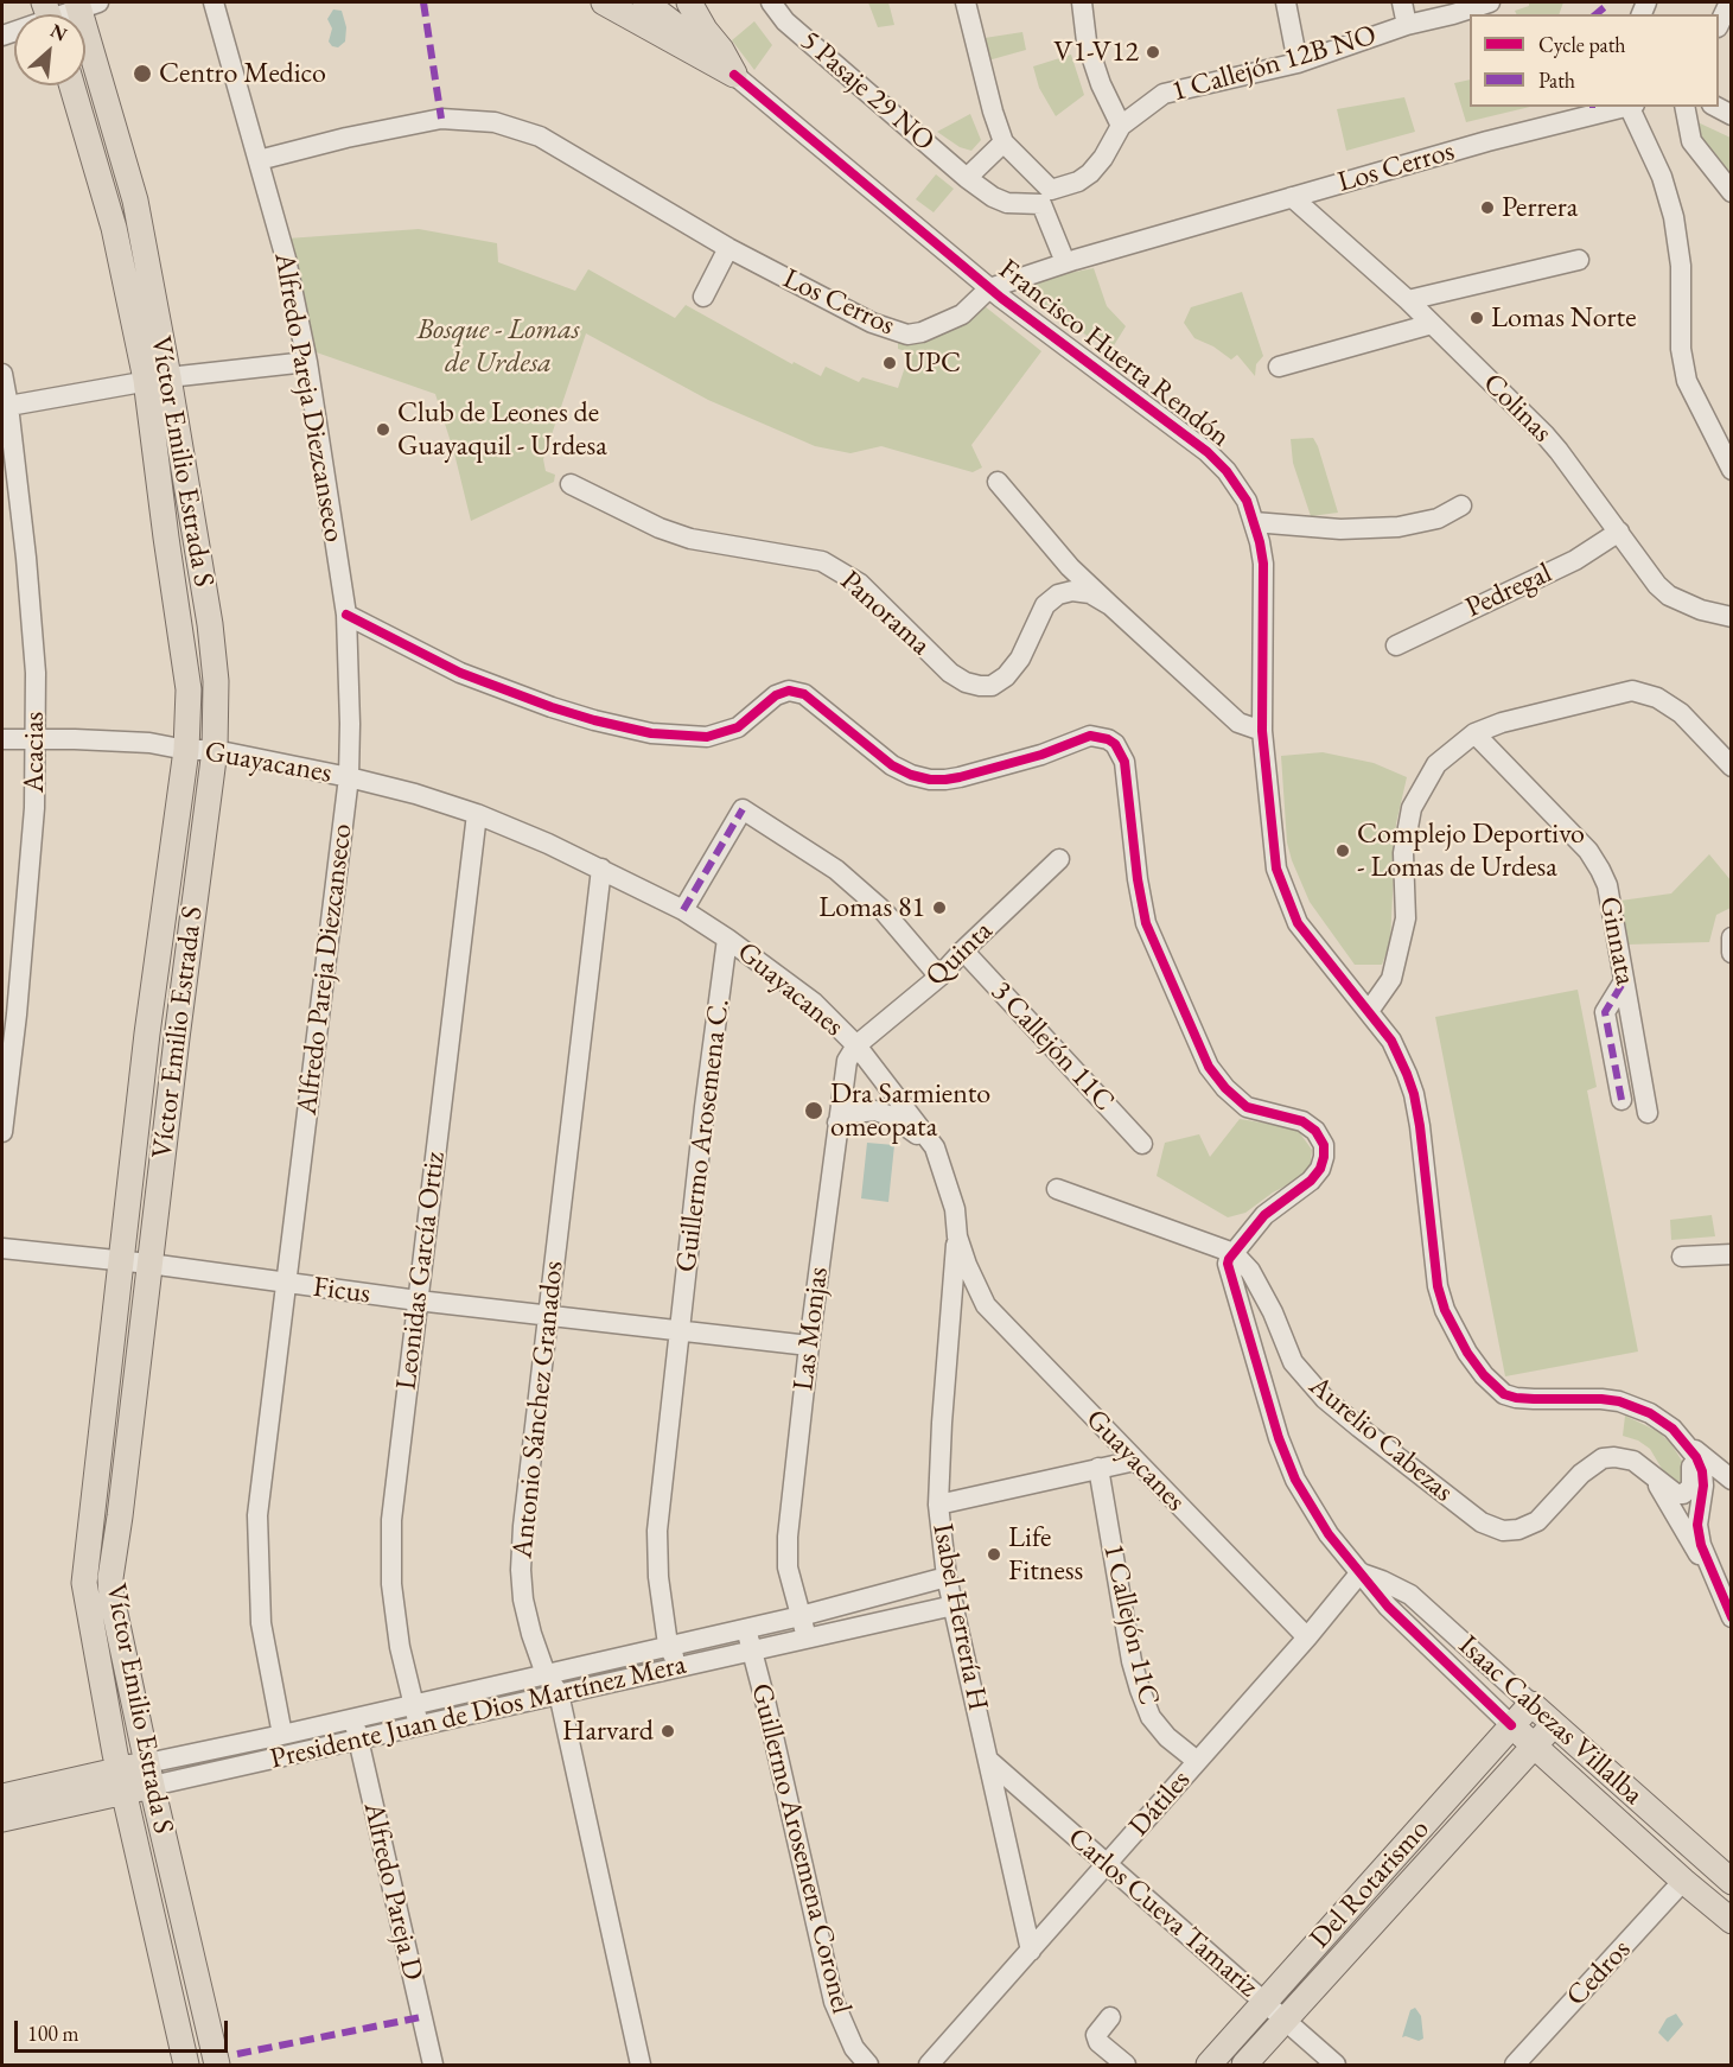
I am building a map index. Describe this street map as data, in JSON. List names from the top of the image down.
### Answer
{
  "streets": {
    "main road": [
      "Víctor Emilio Estrada S",
      "Presidente Juan de Dios Martínez Mera",
      "Isaac Cabezas Villalba",
      "Del Rotarismo"
    ],
    "street": [
      "1 Callejón 12B NO",
      "5 Pasaje 29 NO",
      "Los Cerros",
      "Francisco Huerta Rendón",
      "Alfredo Pareja Diezcanseco",
      "Colinas",
      "Pedregal",
      "Panorama",
      "Acacias",
      "Guayacanes",
      "Ginnata",
      "Quinta",
      "3 Callejón 11C",
      "Guillermo Arosemena C.",
      "Leonidas García Ortiz",
      "Ficus",
      "Las Monjas",
      "Antonio Sánchez Granados",
      "Aurelio Cabezas",
      "Isabel Herrería H",
      "1 Callejón 11C",
      "Dátiles",
      "Guillermo Arosemena Coronel",
      "Alfredo Pareja D",
      "Carlos Cueva Tamariz",
      "Cedros"
    ]
  },
  "crossings": [
    ["1 Callejón 12B NO", "5 Pasaje 29 NO"],
    ["Los Cerros", "Francisco Huerta Rendón"],
    ["Los Cerros", "Alfredo Pareja Diezcanseco"],
    ["Los Cerros", "Colinas"],
    ["Francisco Huerta Rendón", "Panorama"],
    ["Francisco Huerta Rendón", "Aurelio Cabezas"],
    ["Alfredo Pareja Diezcanseco", "Guayacanes"],
    ["Alfredo Pareja Diezcanseco", "Ficus"],
    ["Alfredo Pareja Diezcanseco", "Presidente Juan de Dios Martínez Mera"],
    ["Colinas", "Pedregal"],
    ["Víctor Emilio Estrada S", "Guayacanes"],
    ["Víctor Emilio Estrada S", "Ficus"],
    ["Víctor Emilio Estrada S", "Presidente Juan de Dios Martínez Mera"],
    ["Acacias", "Guayacanes"],
    ["Guayacanes", "Quinta"],
    ["Guayacanes", "Guillermo Arosemena C."],
    ["Guayacanes", "Leonidas García Ortiz"],
    ["Guayacanes", "Las Monjas"],
    ["Guayacanes", "Antonio Sánchez Granados"],
    ["Guayacanes", "Isabel Herrería H"],
    ["Guayacanes", "Dátiles"],
    ["Quinta", "3 Callejón 11C"],
    ["Quinta", "Las Monjas"],
    ["Guillermo Arosemena C.", "Ficus"],
    ["Leonidas García Ortiz", "Ficus"],
    ["Leonidas García Ortiz", "Presidente Juan de Dios Martínez Mera"],
    ["Ficus", "Las Monjas"],
    ["Ficus", "Antonio Sánchez Granados"],
    ["Las Monjas", "Presidente Juan de Dios Martínez Mera"],
    ["Antonio Sánchez Granados", "Presidente Juan de Dios Martínez Mera"],
    ["Aurelio Cabezas", "Isaac Cabezas Villalba"],
    ["Isabel Herrería H", "Presidente Juan de Dios Martínez Mera"],
    ["Isabel Herrería H", "Dátiles"],
    ["Isabel Herrería H", "Carlos Cueva Tamariz"],
    ["1 Callejón 11C", "Dátiles"],
    ["Presidente Juan de Dios Martínez Mera", "Guillermo Arosemena Coronel"],
    ["Presidente Juan de Dios Martínez Mera", "Alfredo Pareja D"],
    ["Isaac Cabezas Villalba", "Dátiles"],
    ["Isaac Cabezas Villalba", "Del Rotarismo"],
    ["Isaac Cabezas Villalba", "Cedros"],
    ["Dátiles", "Carlos Cueva Tamariz"],
    ["Del Rotarismo", "Carlos Cueva Tamariz"]
  ],
  "parks": ["Bosque - Lomas de Urdesa"],
  "places": [
    "V1-V12",
    "Centro Medico",
    "Perrera",
    "Lomas Norte",
    "UPC",
    "Club de Leones de Guayaquil - Urdesa",
    "Complejo Deportivo - Lomas de Urdesa",
    "Lomas 81",
    "Dra Sarmiento omeopata",
    "Life Fitness",
    "Harvard"
  ],
  "legend": ["Cycle path", "Path"],
  "scale_bar": "100 m",
  "north": "top right"
}
